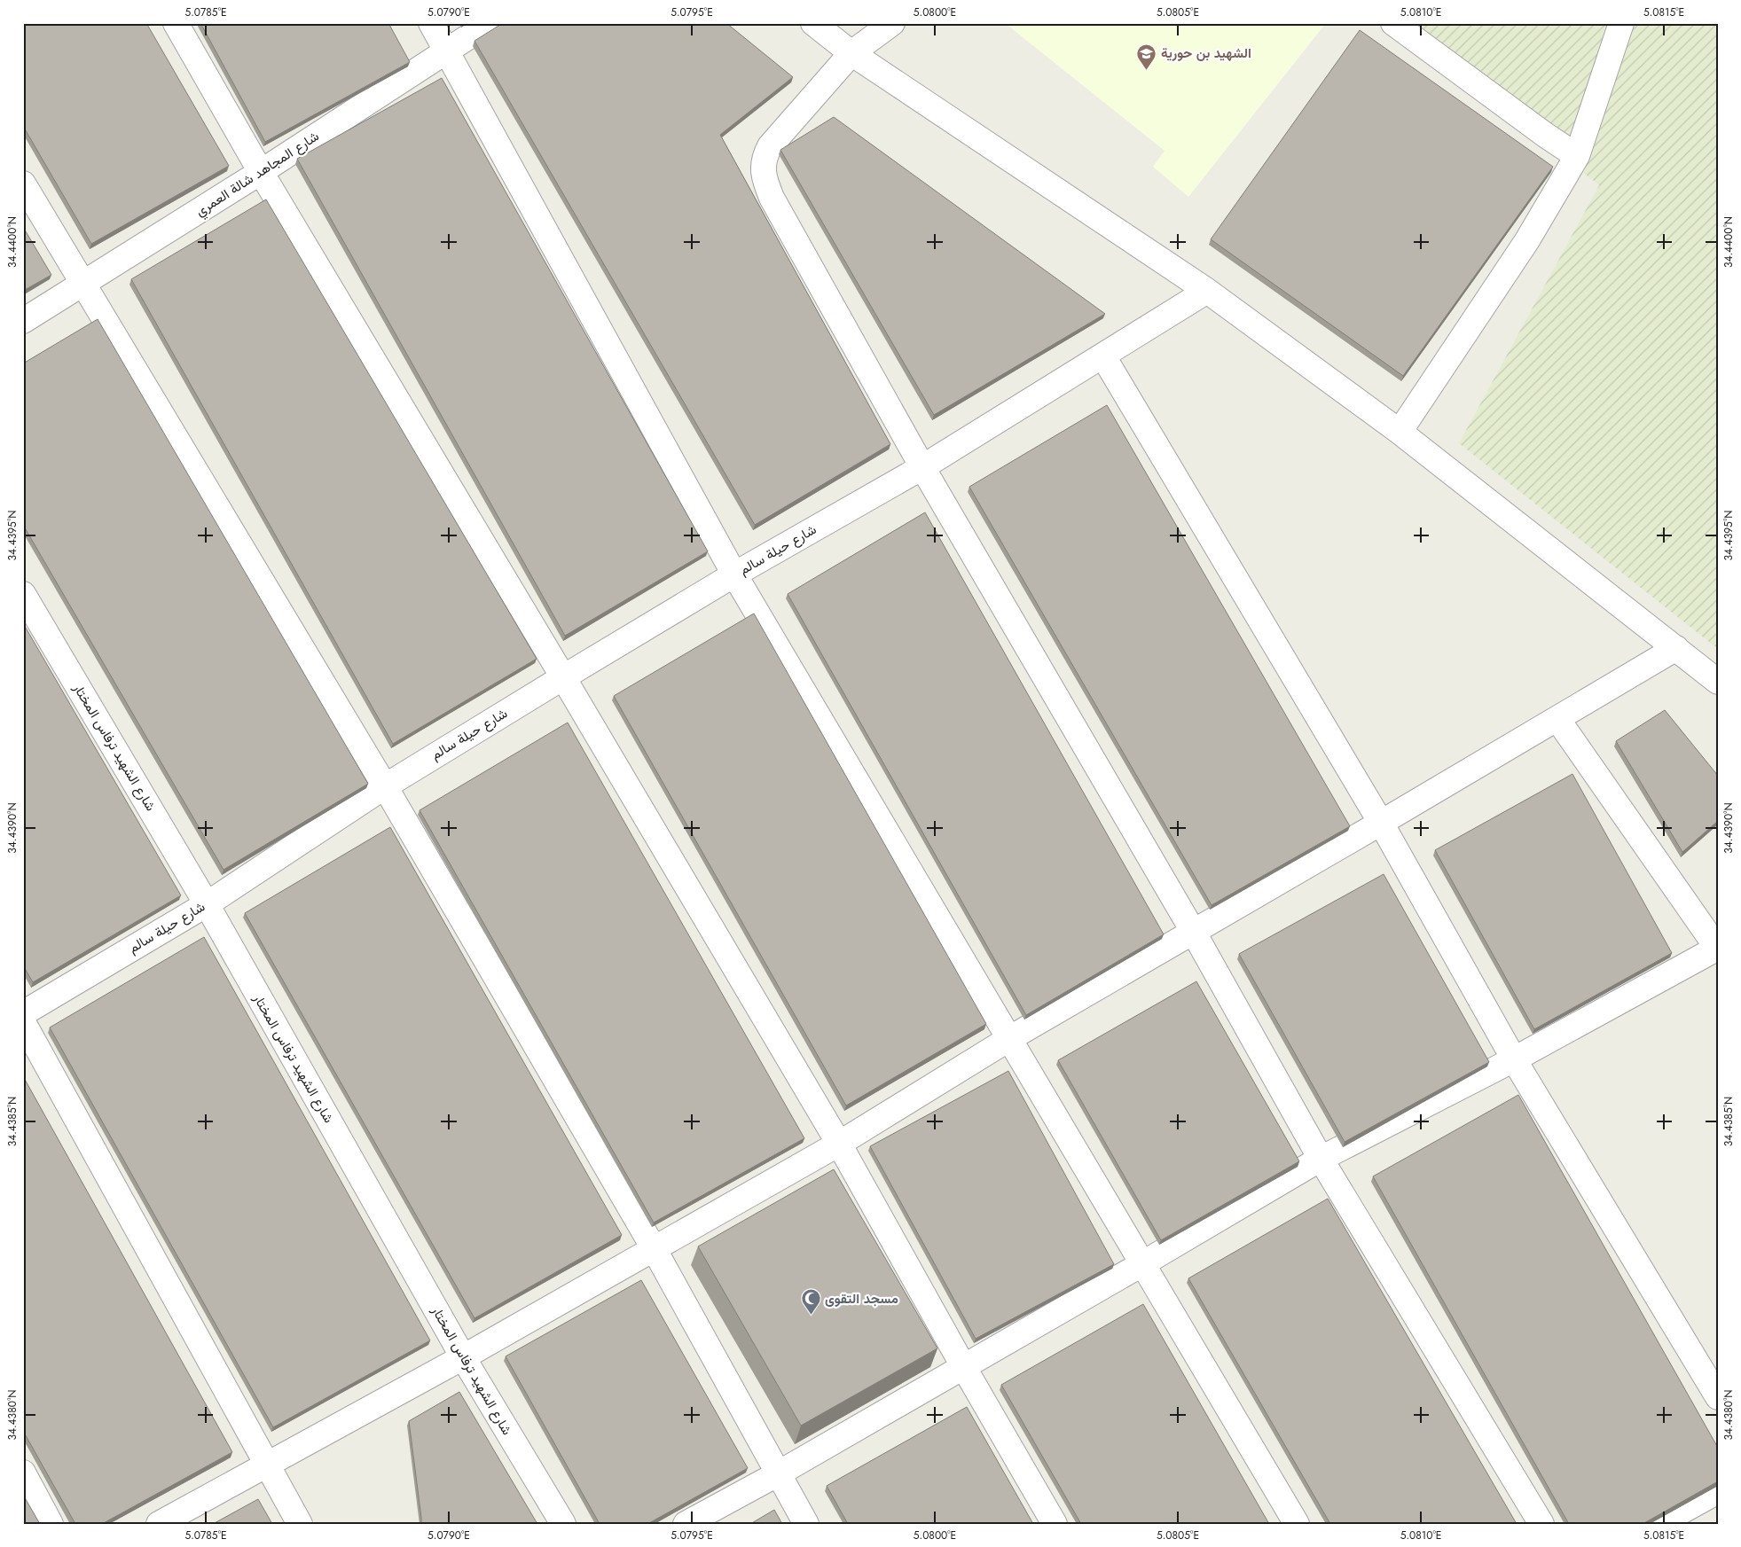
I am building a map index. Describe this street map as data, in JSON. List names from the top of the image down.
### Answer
{
  "streets": {
    "street": ["شارع المجاهد شالة العمري", "شارع حيلة سالم", "شارع الشهيد ترفاس المختار"]
  },
  "crossings": [
    ["شارع حيلة سالم", "شارع الشهيد ترفاس المختار"]
  ],
  "places": {
    "school or university": ["الشهيد بن حورية"],
    "mosque": ["مسجد التقوى"]
  },
  "coordinates": [
    "5.0785°E",
    "5.0790°E",
    "5.0795°E",
    "5.0800°E",
    "5.0805°E",
    "5.0810°E",
    "5.0815°E",
    "34.4400°N",
    "34.4395°N",
    "34.4390°N",
    "34.4385°N",
    "34.4380°N"
  ]
}
